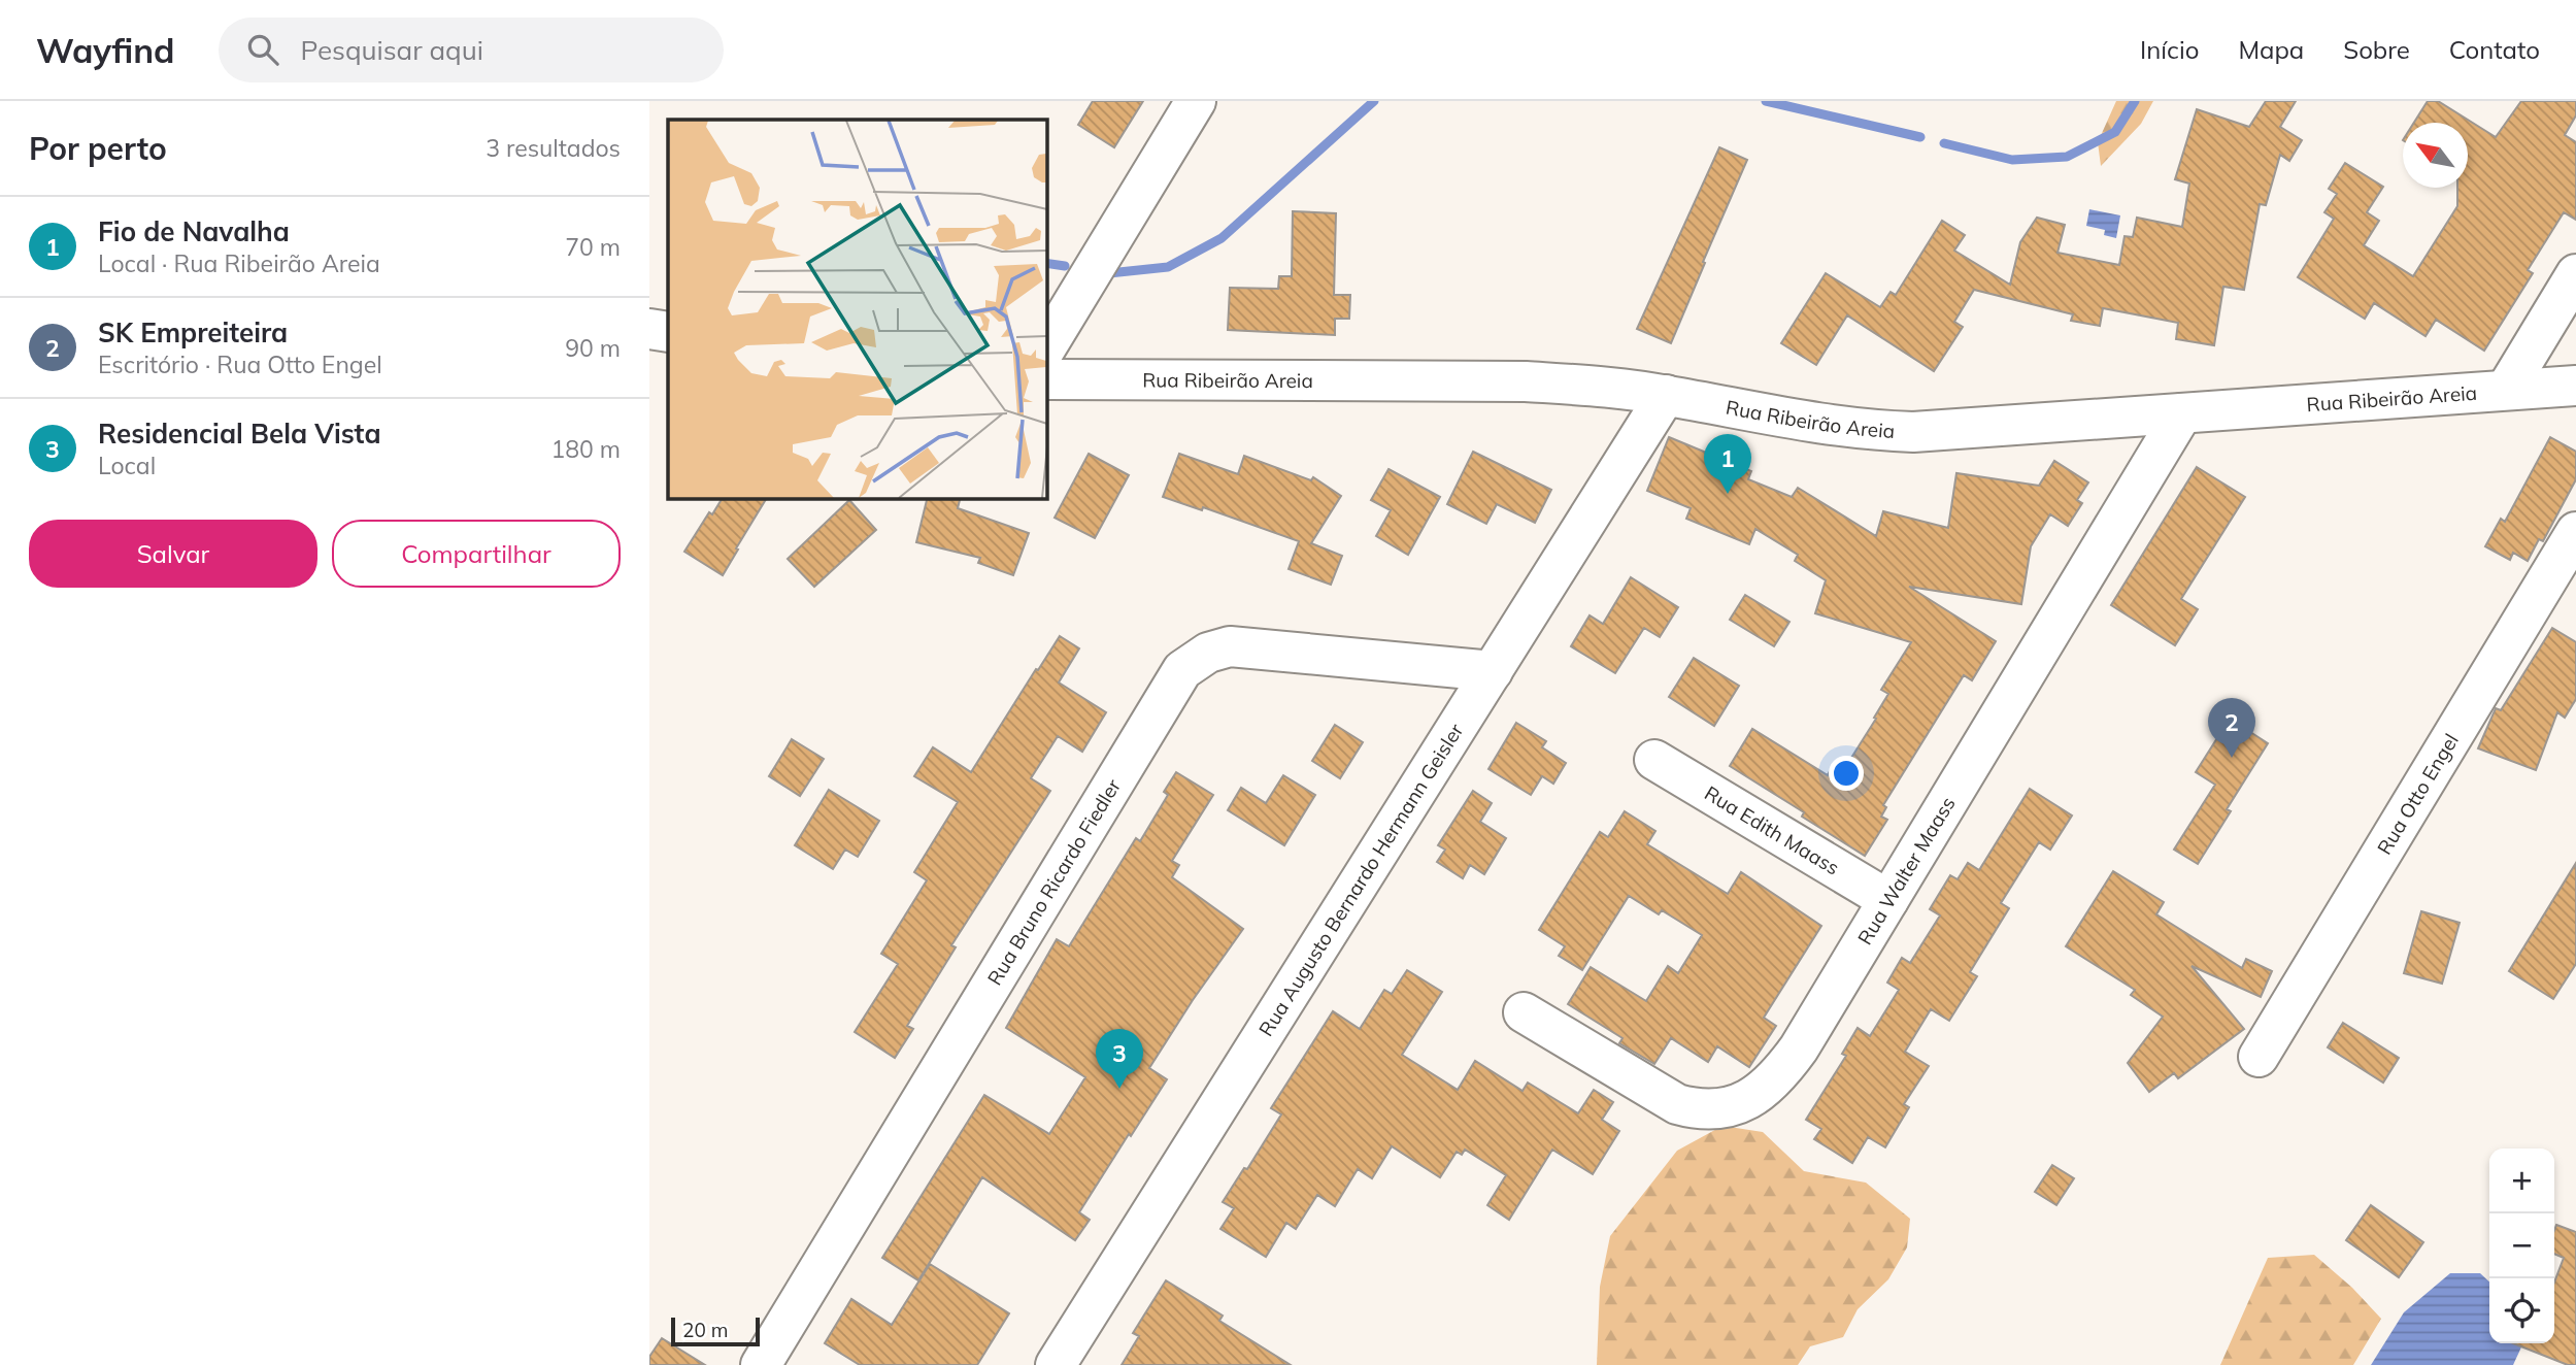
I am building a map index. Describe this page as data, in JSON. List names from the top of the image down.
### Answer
{
  "streets": {
    "street": [
      "Rua Ribeirão Areia",
      "Rua Otto Engel",
      "Rua Edith Maass",
      "Rua Walter Maass",
      "Rua Augusto Bernardo Hermann Geisler",
      "Rua Bruno Ricardo Fiedler"
    ]
  },
  "crossings": [
    ["Rua Ribeirão Areia", "Rua Walter Maass"],
    ["Rua Ribeirão Areia", "Rua Augusto Bernardo Hermann Geisler"],
    ["Rua Edith Maass", "Rua Walter Maass"],
    ["Rua Augusto Bernardo Hermann Geisler", "Rua Bruno Ricardo Fiedler"]
  ],
  "scale_bar": "20 m",
  "north": "top left",
  "page": {
    "header": "Wayfind",
    "search": "Pesquisar aqui",
    "nav": [
      "Início",
      "Mapa",
      "Sobre",
      "Contato"
    ],
    "heading": ["Por perto", "3 resultados"],
    "list": [
      {
        "mark": "1",
        "name": "Fio de Navalha",
        "note": "Local · Rua Ribeirão Areia",
        "value": "70 m"
      },
      {
        "mark": "2",
        "name": "SK Empreiteira",
        "note": "Escritório · Rua Otto Engel",
        "value": "90 m"
      },
      {
        "mark": "3",
        "name": "Residencial Bela Vista",
        "note": "Local",
        "value": "180 m"
      }
    ],
    "pins": ["1", "2", "3"],
    "buttons": ["Salvar", "Compartilhar"],
    "map_buttons": ["+", "−"],
    "scale": "20 m"
  }
}
